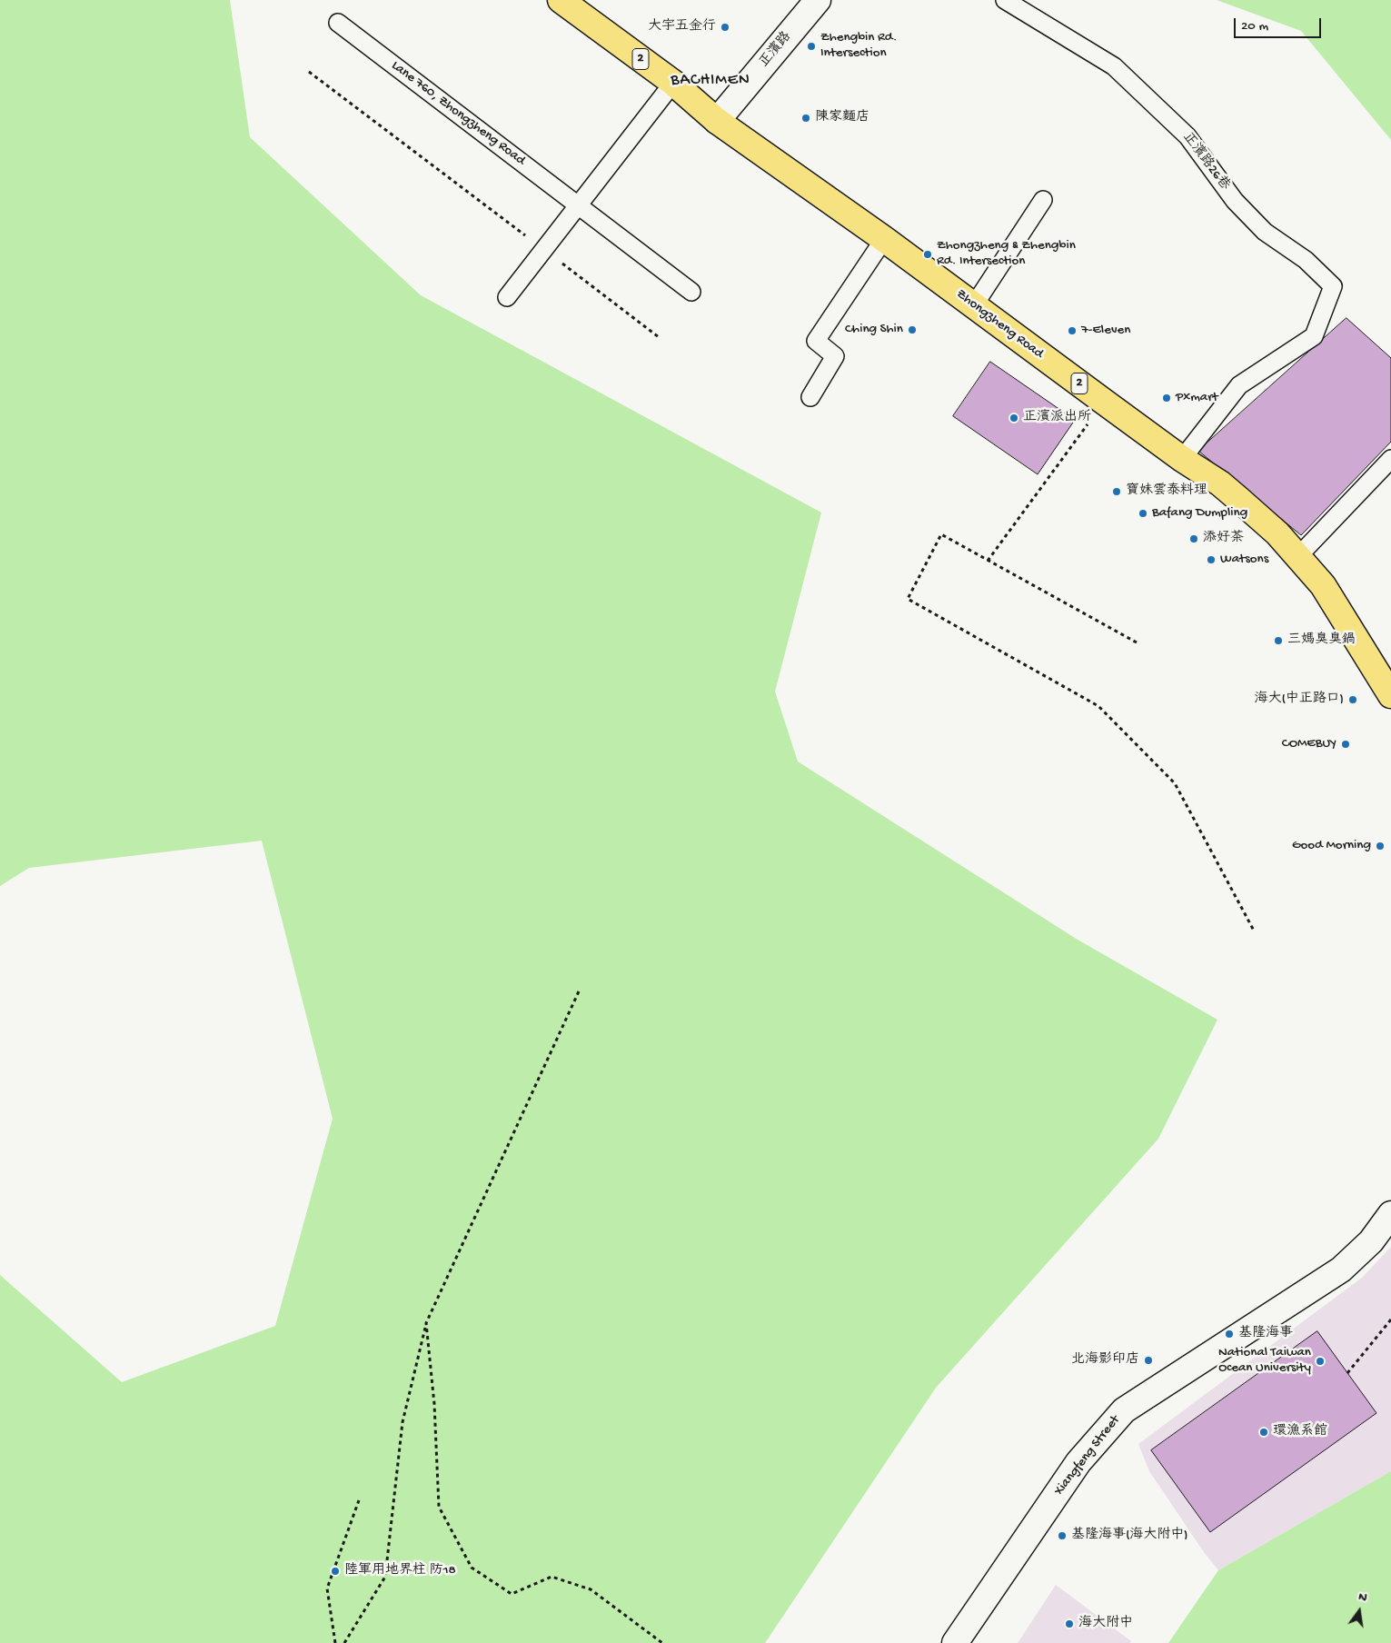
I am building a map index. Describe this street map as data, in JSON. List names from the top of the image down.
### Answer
{
  "streets": {
    "main road": ["2", "Zhongzheng Road"],
    "street": ["正濱路", "Xiangfeng Street"],
    "lane": ["Lane 760, Zhongzheng Road", "正濱路26巷"]
  },
  "crossings": [
    ["正濱路", "Zhongzheng Road"],
    ["正濱路26巷", "Zhongzheng Road"]
  ],
  "districts": ["BACHIMEN"],
  "places": [
    "大宇五金行",
    "Zhengbin Rd. Intersection",
    "陳家麵店",
    "Zhongzheng & Zhengbin Rd. Intersection",
    "Ching Shin",
    "7-Eleven",
    "Pxmart",
    "正濱派出所",
    "寶妹雲泰料理",
    "Bafang Dumpling",
    "添好茶",
    "Watsons",
    "三媽臭臭鍋",
    "海大(中正路口)",
    "COMEBUY",
    "Good Morning",
    "基隆海事",
    "北海影印店",
    "National Taiwan Ocean University",
    "環漁系館",
    "基隆海事(海大附中)",
    "陸軍用地界柱 防18",
    "海大附中"
  ],
  "scale_bar": "20 m",
  "north": "top"
}
